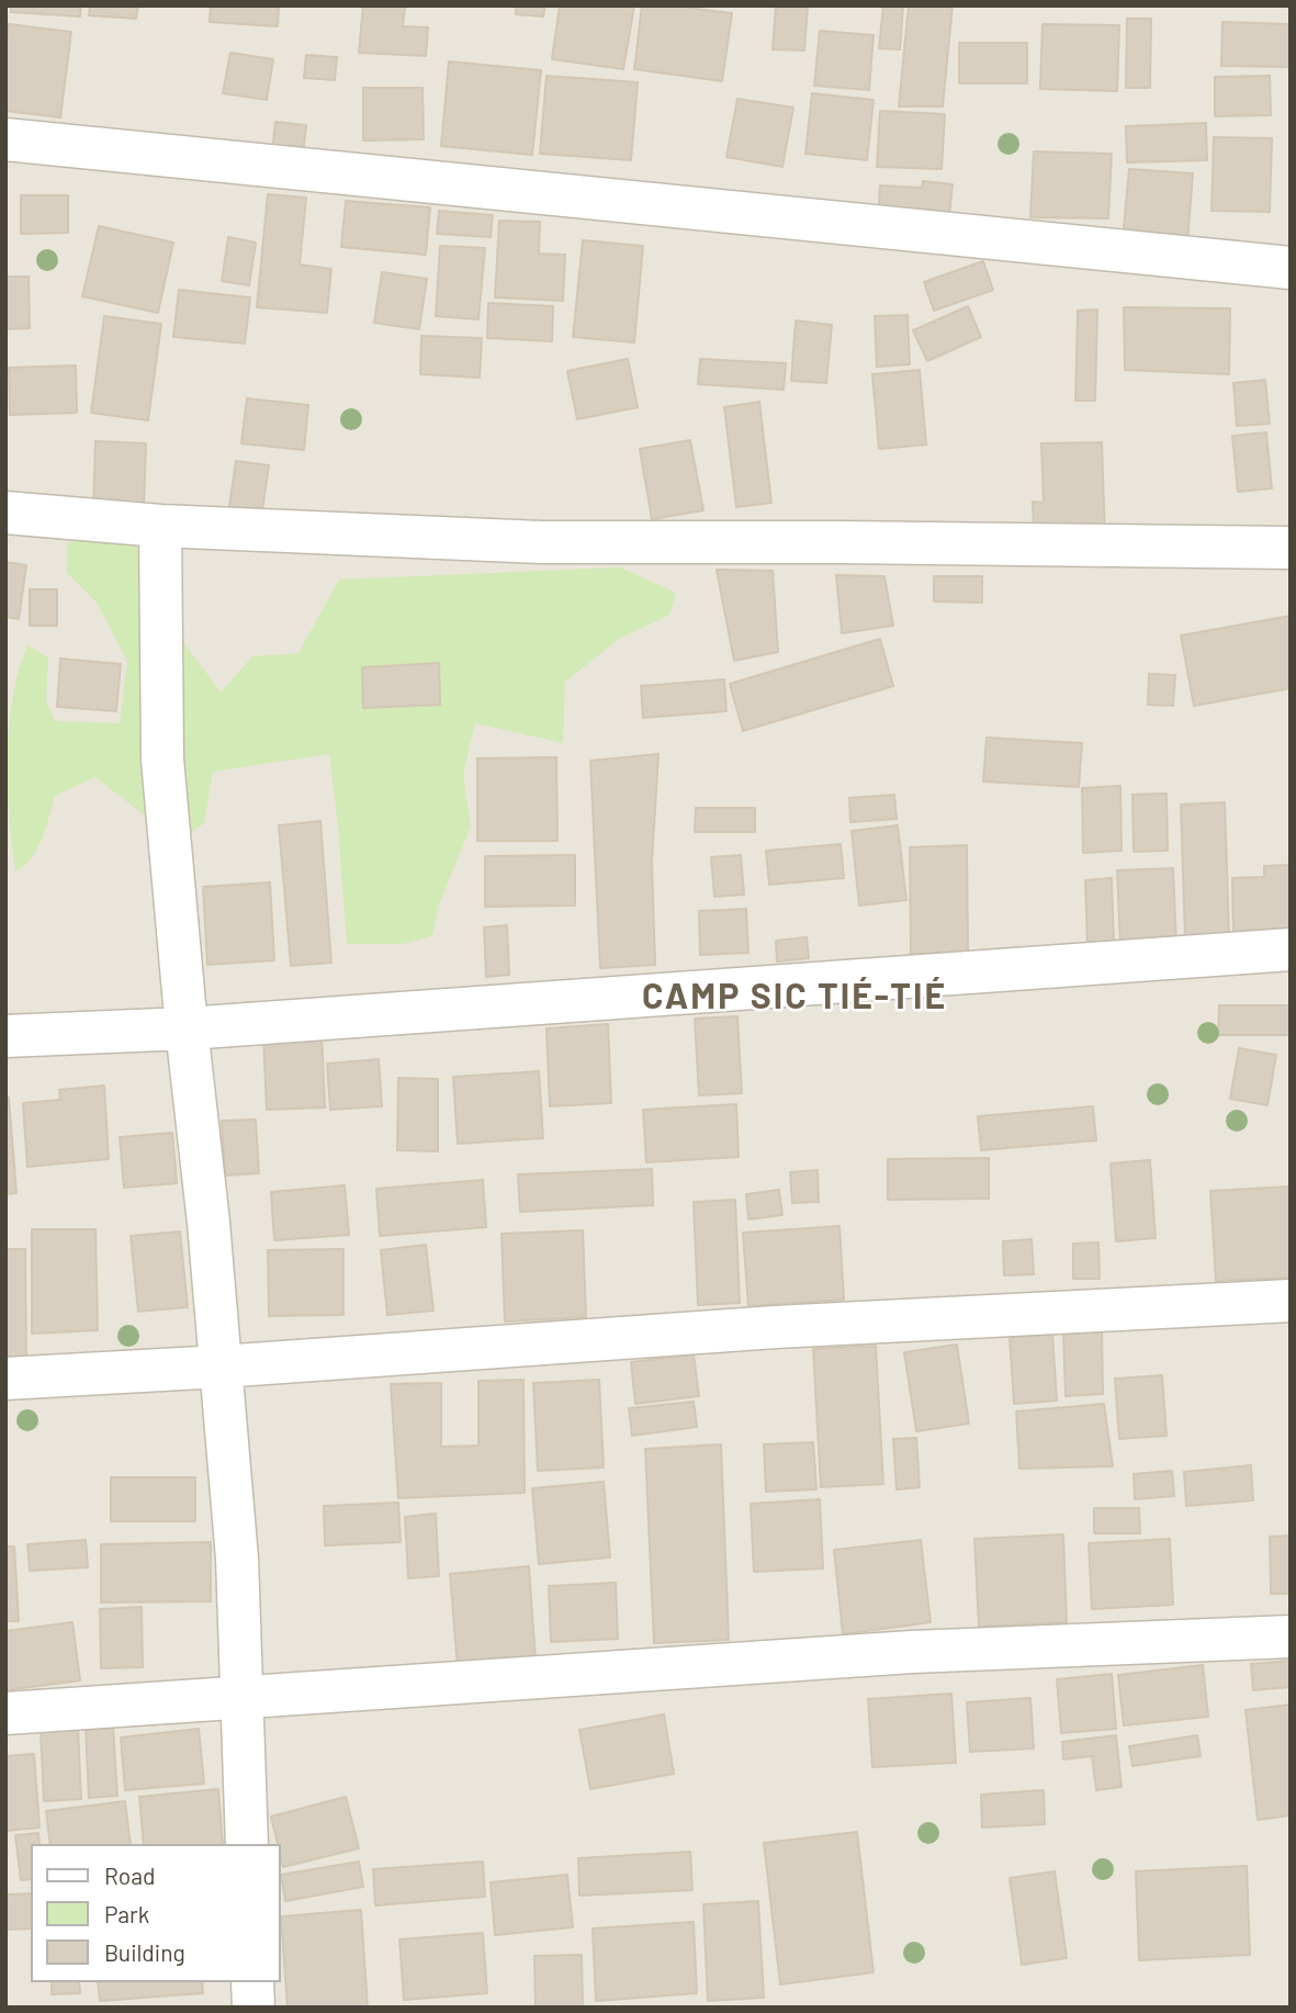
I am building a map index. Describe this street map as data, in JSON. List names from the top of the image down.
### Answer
{
  "districts": ["CAMP SIC TIÉ-TIÉ"],
  "legend": ["Road", "Park", "Building"]
}
